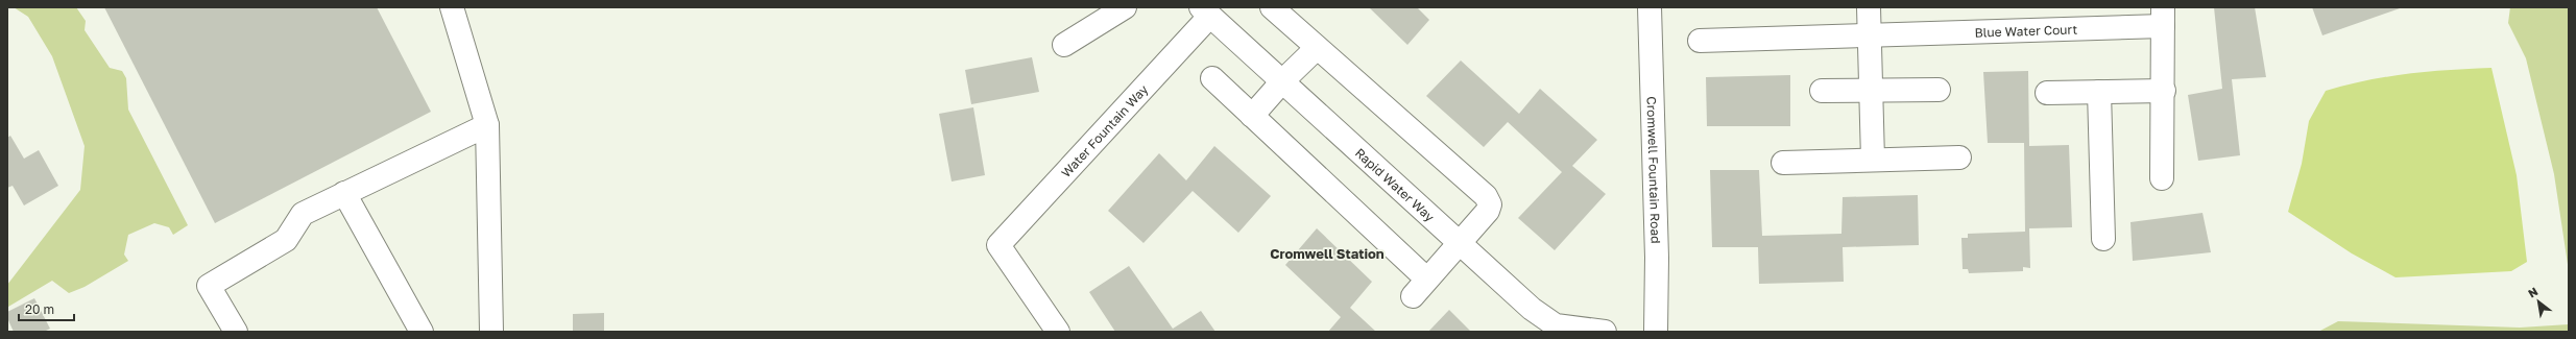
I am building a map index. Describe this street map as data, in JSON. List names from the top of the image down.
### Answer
{
  "streets": {
    "street": [
      "Blue Water Court",
      "Water Fountain Way",
      "Cromwell Fountain Road",
      "Rapid Water Way"
    ]
  },
  "crossings": [
    ["Water Fountain Way", "Rapid Water Way"]
  ],
  "districts": ["Cromwell Station"],
  "scale_bar": "20 m",
  "north": "top left"
}
